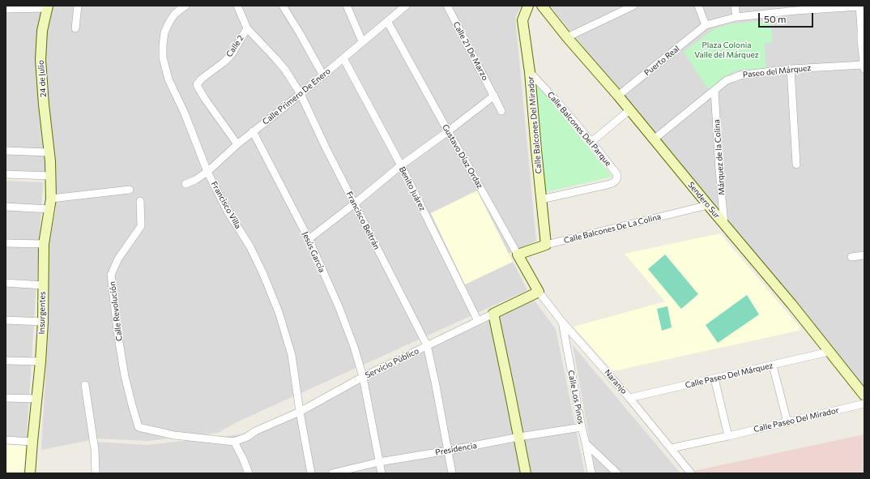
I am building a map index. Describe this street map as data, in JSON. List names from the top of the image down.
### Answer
{
  "streets": {
    "street": [
      "Calle 2",
      "Calle 21 De Marzo",
      "Puerto Real",
      "Paseo del Márquez",
      "24 de Julio",
      "Calle Primero De Enero",
      "Calle Balcones Del Mirador",
      "Calle Balcones Del Parque",
      "Gustavo Díaz Ordaz",
      "Márquez de la Colina",
      "Benito Juárez",
      "Sendero Sur",
      "Francisco Villa",
      "Francisco Beltrán",
      "Calle Balcones De La Colina",
      "Jesús García",
      "Calle Revolución",
      "Insurgentes",
      "Servicio Público",
      "Calle Paseo Del Márquez",
      "Naranjo",
      "Calle Los Pinos",
      "Calle Paseo Del Mirador",
      "Presidencia"
    ]
  },
  "crossings": [
    ["Calle 2", "Calle Primero De Enero"],
    ["Calle 2", "Francisco Beltrán"],
    ["Puerto Real", "Sendero Sur"],
    ["Paseo del Márquez", "Márquez de la Colina"],
    ["Paseo del Márquez", "Sendero Sur"],
    ["24 de Julio", "Insurgentes"],
    ["Calle Primero De Enero", "Gustavo Díaz Ordaz"],
    ["Calle Primero De Enero", "Benito Juárez"],
    ["Calle Primero De Enero", "Francisco Villa"],
    ["Calle Primero De Enero", "Francisco Beltrán"],
    ["Calle Primero De Enero", "Jesús García"],
    ["Calle Balcones Del Mirador", "Calle Balcones Del Parque"],
    ["Calle Balcones Del Mirador", "Calle Balcones De La Colina"],
    ["Gustavo Díaz Ordaz", "Calle Balcones De La Colina"],
    ["Gustavo Díaz Ordaz", "Servicio Público"],
    ["Gustavo Díaz Ordaz", "Naranjo"],
    ["Márquez de la Colina", "Sendero Sur"],
    ["Benito Juárez", "Servicio Público"],
    ["Sendero Sur", "Calle Balcones De La Colina"],
    ["Sendero Sur", "Calle Paseo Del Márquez"],
    ["Francisco Villa", "Servicio Público"],
    ["Francisco Beltrán", "Servicio Público"],
    ["Francisco Beltrán", "Presidencia"],
    ["Jesús García", "Servicio Público"],
    ["Jesús García", "Presidencia"],
    ["Calle Revolución", "Servicio Público"],
    ["Servicio Público", "Naranjo"],
    ["Calle Paseo Del Márquez", "Naranjo"],
    ["Naranjo", "Calle Los Pinos"],
    ["Naranjo", "Calle Paseo Del Mirador"],
    ["Calle Los Pinos", "Presidencia"]
  ],
  "parks": ["Plaza Colonia Valle del Márquez"],
  "scale_bar": "50 m"
}
